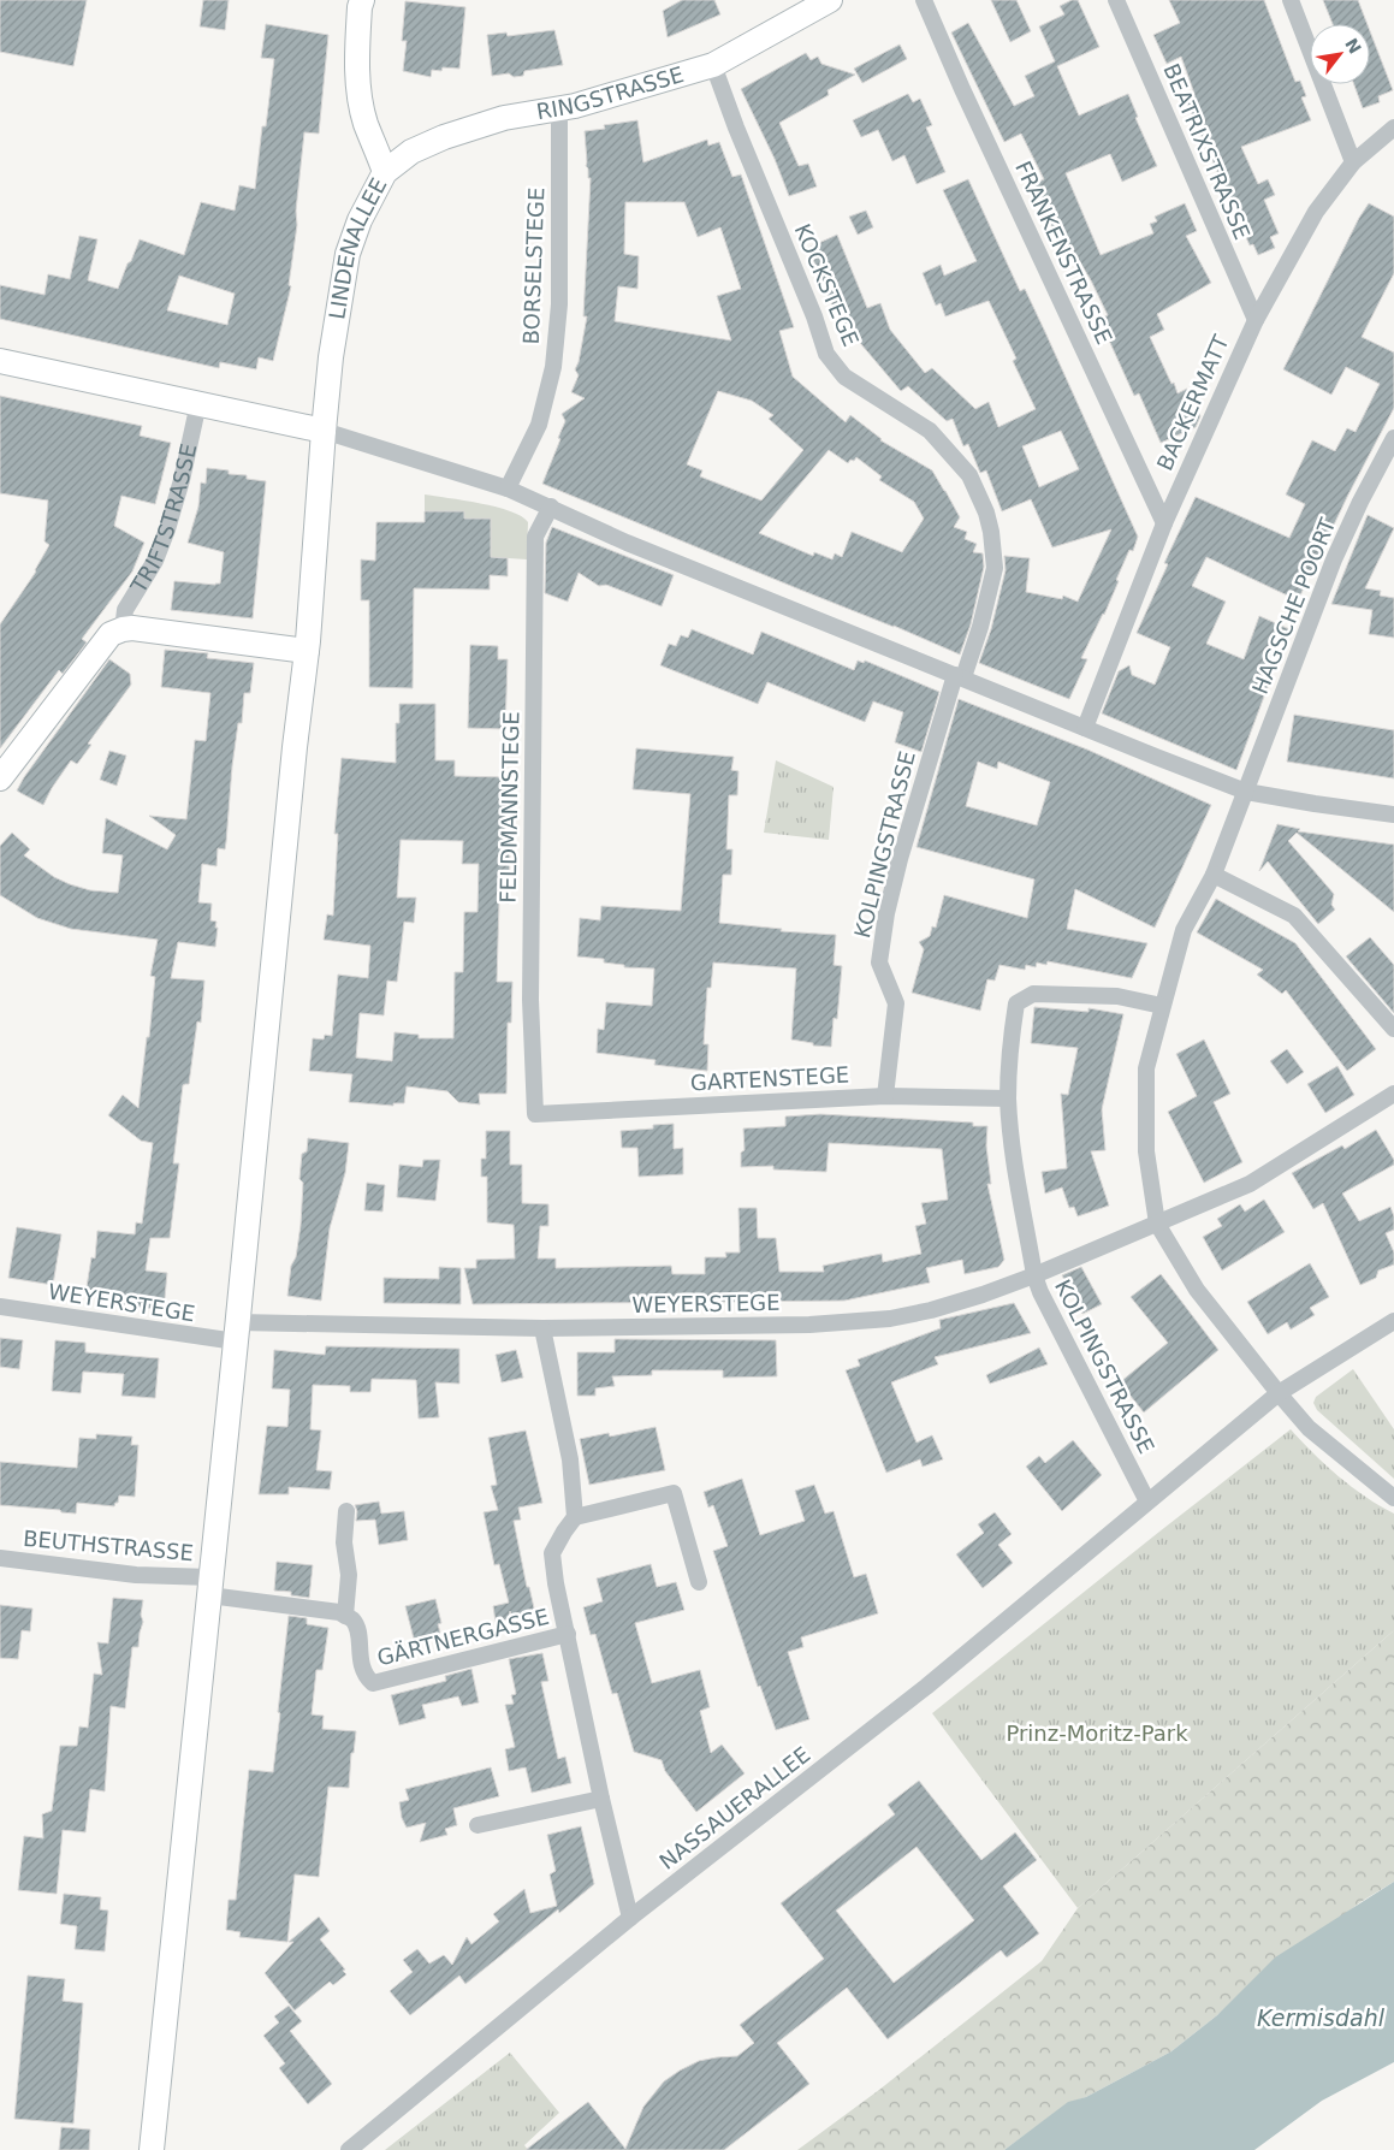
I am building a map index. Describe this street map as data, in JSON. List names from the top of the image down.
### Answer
{
  "streets": {
    "main road": ["RINGSTRASSE", "LINDENALLEE"],
    "street": [
      "BEATRIXSTRASSE",
      "FRANKENSTRASSE",
      "BORSELSTEGE",
      "KOCKSTEGE",
      "BACKERMATT",
      "TRIFTSTRASSE",
      "HAGSCHE POORT",
      "FELDMANNSTEGE",
      "KOLPINGSTRASSE",
      "GARTENSTEGE",
      "WEYERSTEGE",
      "BEUTHSTRASSE",
      "GÄRTNERGASSE",
      "NASSAUERALLEE"
    ]
  },
  "crossings": [
    ["RINGSTRASSE", "LINDENALLEE"],
    ["RINGSTRASSE", "BORSELSTEGE"],
    ["RINGSTRASSE", "KOCKSTEGE"],
    ["BEATRIXSTRASSE", "BACKERMATT"],
    ["LINDENALLEE", "WEYERSTEGE"],
    ["LINDENALLEE", "BEUTHSTRASSE"],
    ["FRANKENSTRASSE", "BACKERMATT"],
    ["KOCKSTEGE", "KOLPINGSTRASSE"],
    ["HAGSCHE POORT", "KOLPINGSTRASSE"],
    ["HAGSCHE POORT", "WEYERSTEGE"],
    ["FELDMANNSTEGE", "GARTENSTEGE"],
    ["KOLPINGSTRASSE", "GARTENSTEGE"],
    ["KOLPINGSTRASSE", "WEYERSTEGE"],
    ["KOLPINGSTRASSE", "NASSAUERALLEE"]
  ],
  "water": ["Kermisdahl"],
  "parks": ["Prinz-Moritz-Park"],
  "north": "top right"
}
